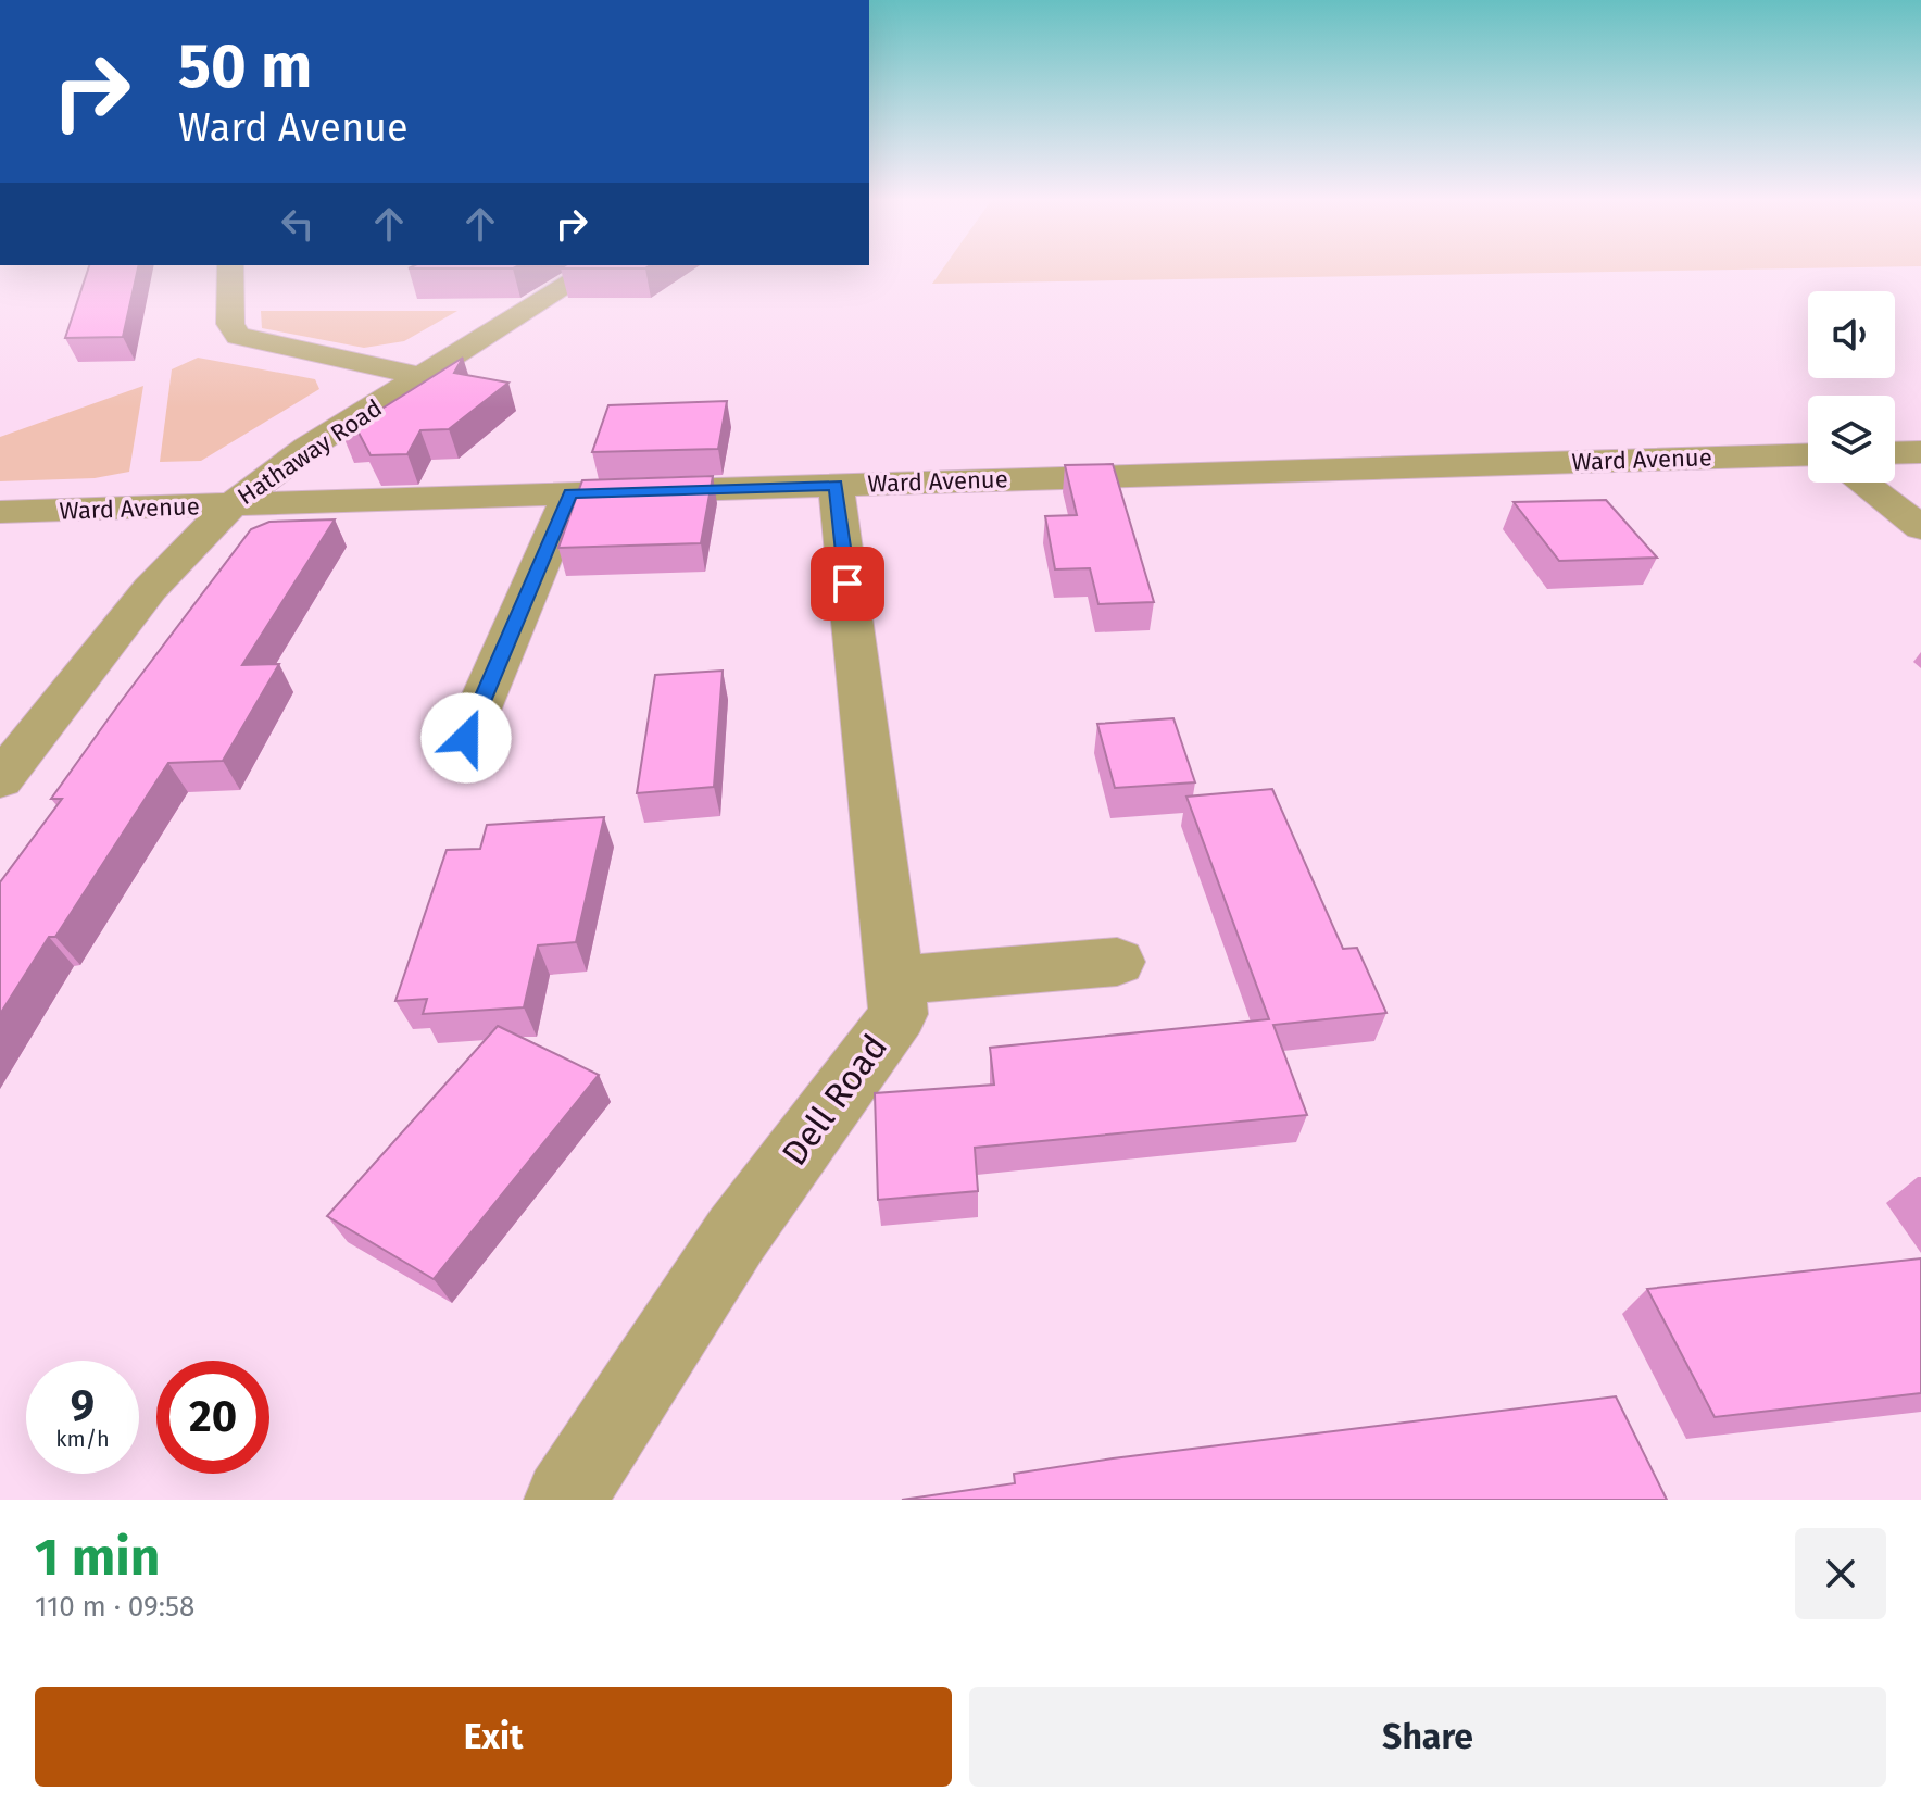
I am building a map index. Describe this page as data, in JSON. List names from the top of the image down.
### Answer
{
  "streets": {
    "street": ["Hathaway Road", "Ward Avenue", "Dell Road"]
  },
  "crossings": [
    ["Hathaway Road", "Ward Avenue"],
    ["Ward Avenue", "Dell Road"]
  ],
  "page": {
    "turn": ["50 m", "Ward Avenue"],
    "speed": "9 km/h",
    "limit": "20",
    "heading": ["1 min", "110 m · 09:58"],
    "buttons": ["Exit", "Share"]
  }
}
